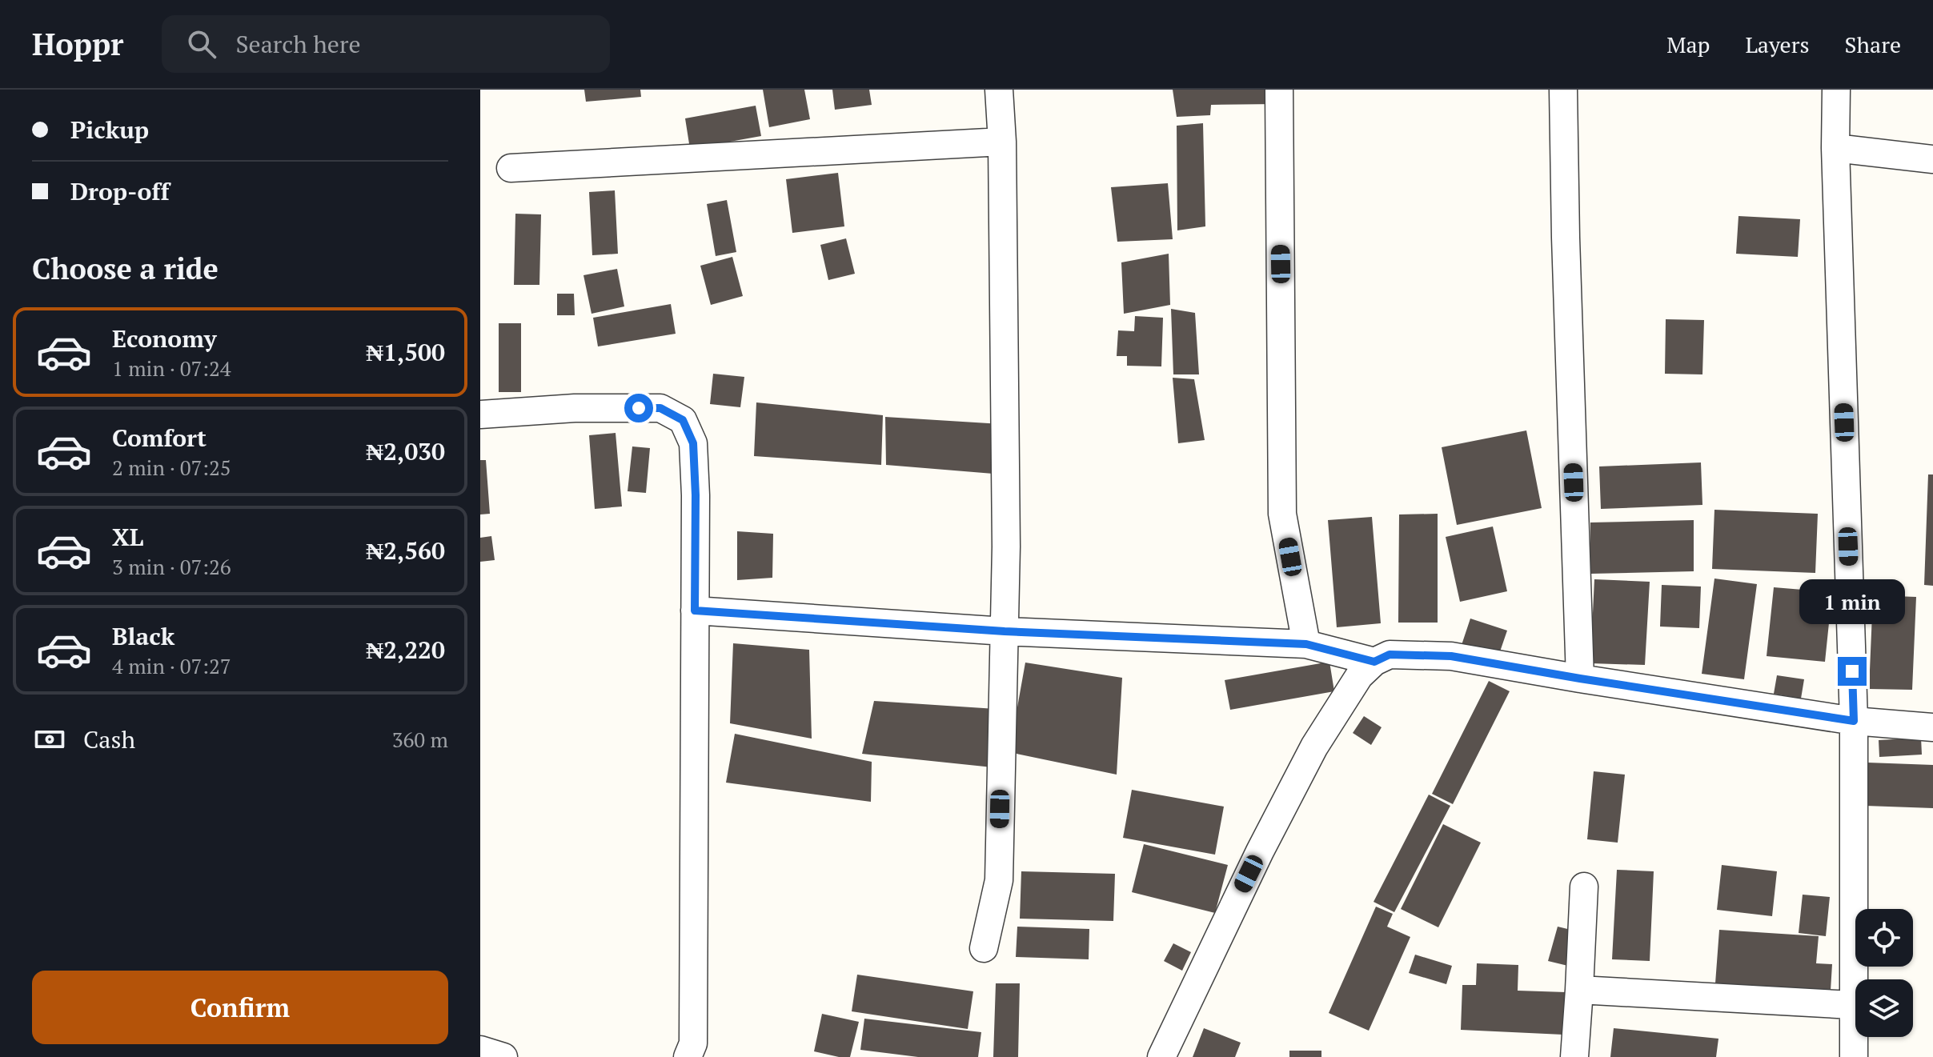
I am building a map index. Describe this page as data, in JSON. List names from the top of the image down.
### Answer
{
  "page": {
    "header": "Hoppr",
    "search": "Search here",
    "nav": ["Map", "Layers", "Share"],
    "banner": ["Pickup", "Drop-off"],
    "heading": "Choose a ride",
    "list": [
      {
        "name": "Economy",
        "note": "1 min · 07:24",
        "value": "₦1,500"
      },
      {
        "name": "Comfort",
        "note": "2 min · 07:25",
        "value": "₦2,030"
      },
      {
        "name": "XL",
        "note": "3 min · 07:26",
        "value": "₦2,560"
      },
      {
        "name": "Black",
        "note": "4 min · 07:27",
        "value": "₦2,220"
      }
    ],
    "bubble": "1 min",
    "pay": ["Cash", "360 m"],
    "buttons": "Confirm"
  }
}
